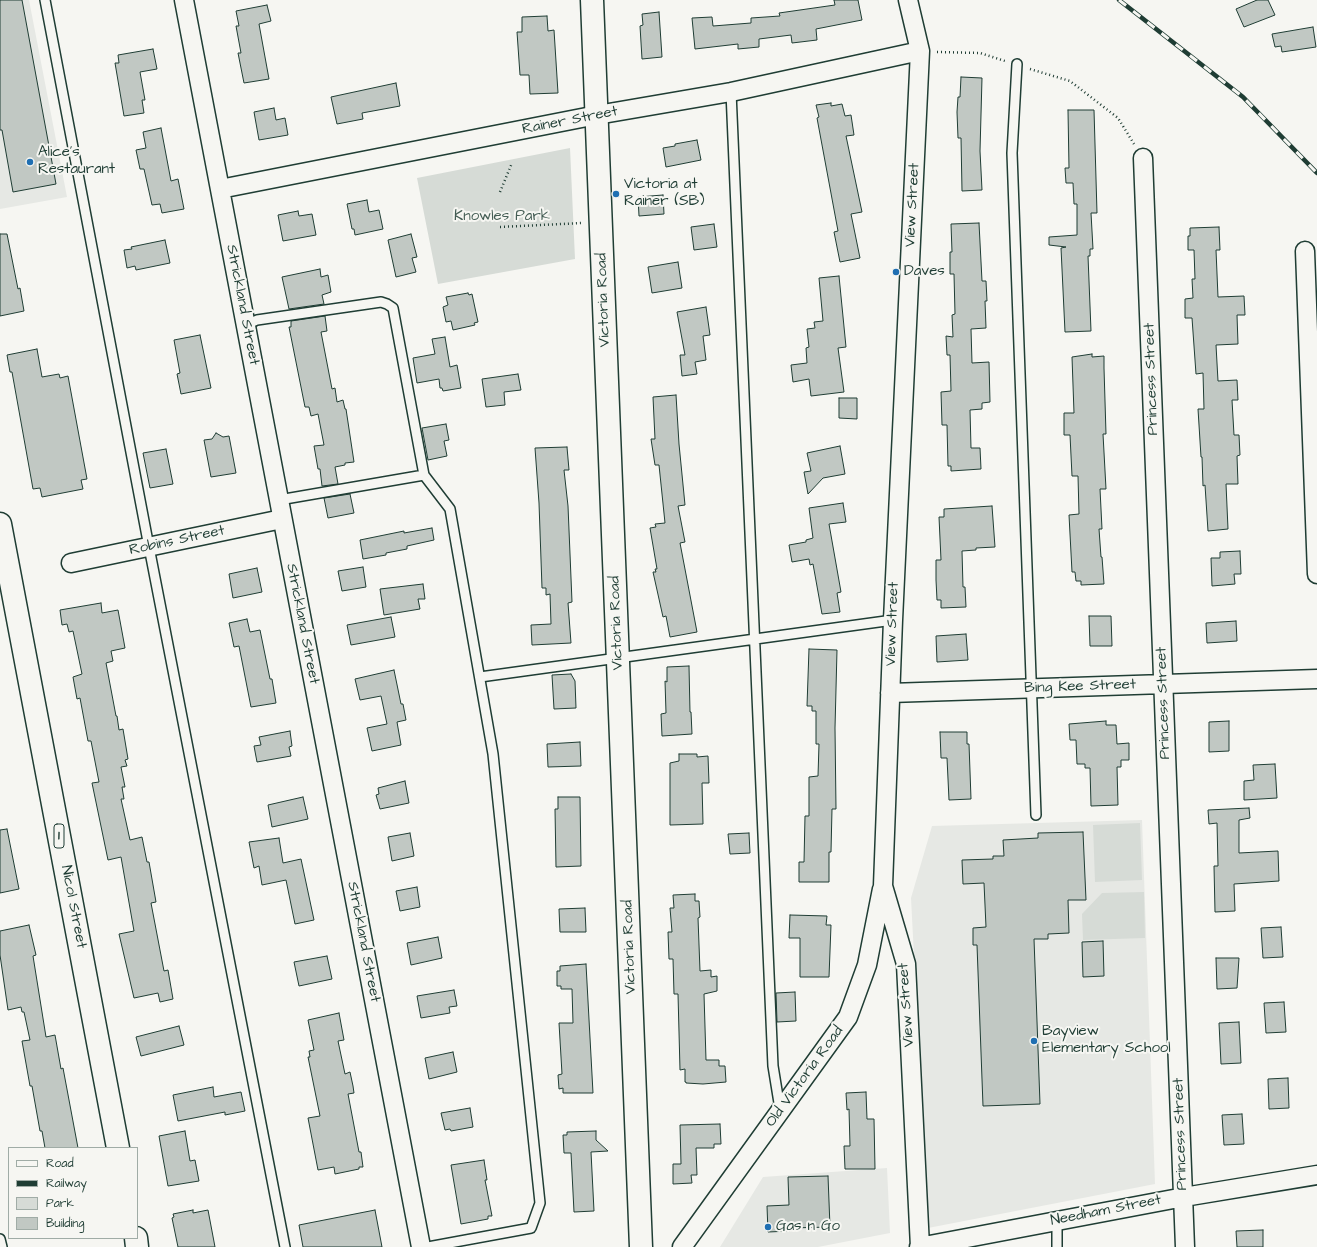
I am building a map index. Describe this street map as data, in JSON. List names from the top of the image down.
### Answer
{
  "streets": {
    "main road": ["Victoria Road", "1", "Nicol Street"],
    "street": [
      "Rainer Street",
      "View Street",
      "Strickland Street",
      "Princess Street",
      "Robins Street",
      "Bing Kee Street",
      "Old Victoria Road",
      "Needham Street"
    ]
  },
  "crossings": [
    ["Rainer Street", "View Street"],
    ["Rainer Street", "Victoria Road"],
    ["Rainer Street", "Strickland Street"],
    ["View Street", "Bing Kee Street"],
    ["View Street", "Old Victoria Road"],
    ["View Street", "Needham Street"],
    ["Strickland Street", "Robins Street"],
    ["Princess Street", "Bing Kee Street"],
    ["Princess Street", "Needham Street"]
  ],
  "parks": ["Knowles Park"],
  "places": [
    "Alice's Restaurant",
    "Victoria at Rainer (SB)",
    "Daves",
    "Bayview Elementary School",
    "Gas n Go"
  ],
  "legend": [
    "Road",
    "Railway",
    "Park",
    "Building"
  ]
}
